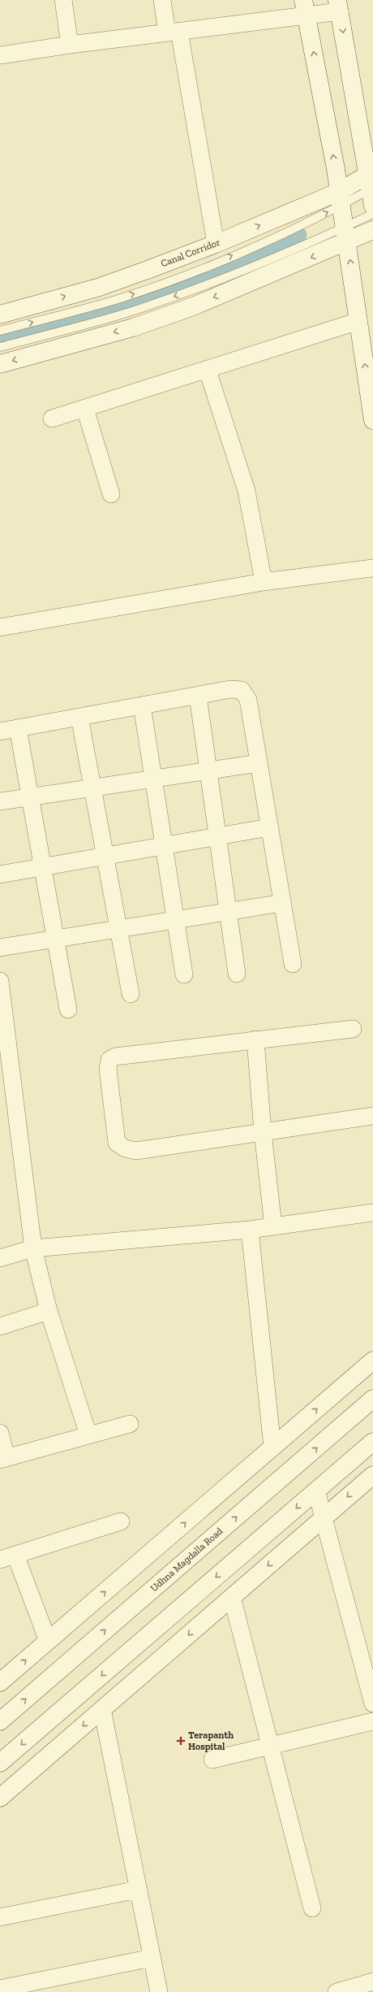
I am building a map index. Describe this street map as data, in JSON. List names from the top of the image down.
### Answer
{
  "streets": {
    "street": ["Canal Corridor", "Udhna Magdalla Road"]
  },
  "places": {
    "health": ["Terapanth Hospital"]
  }
}
